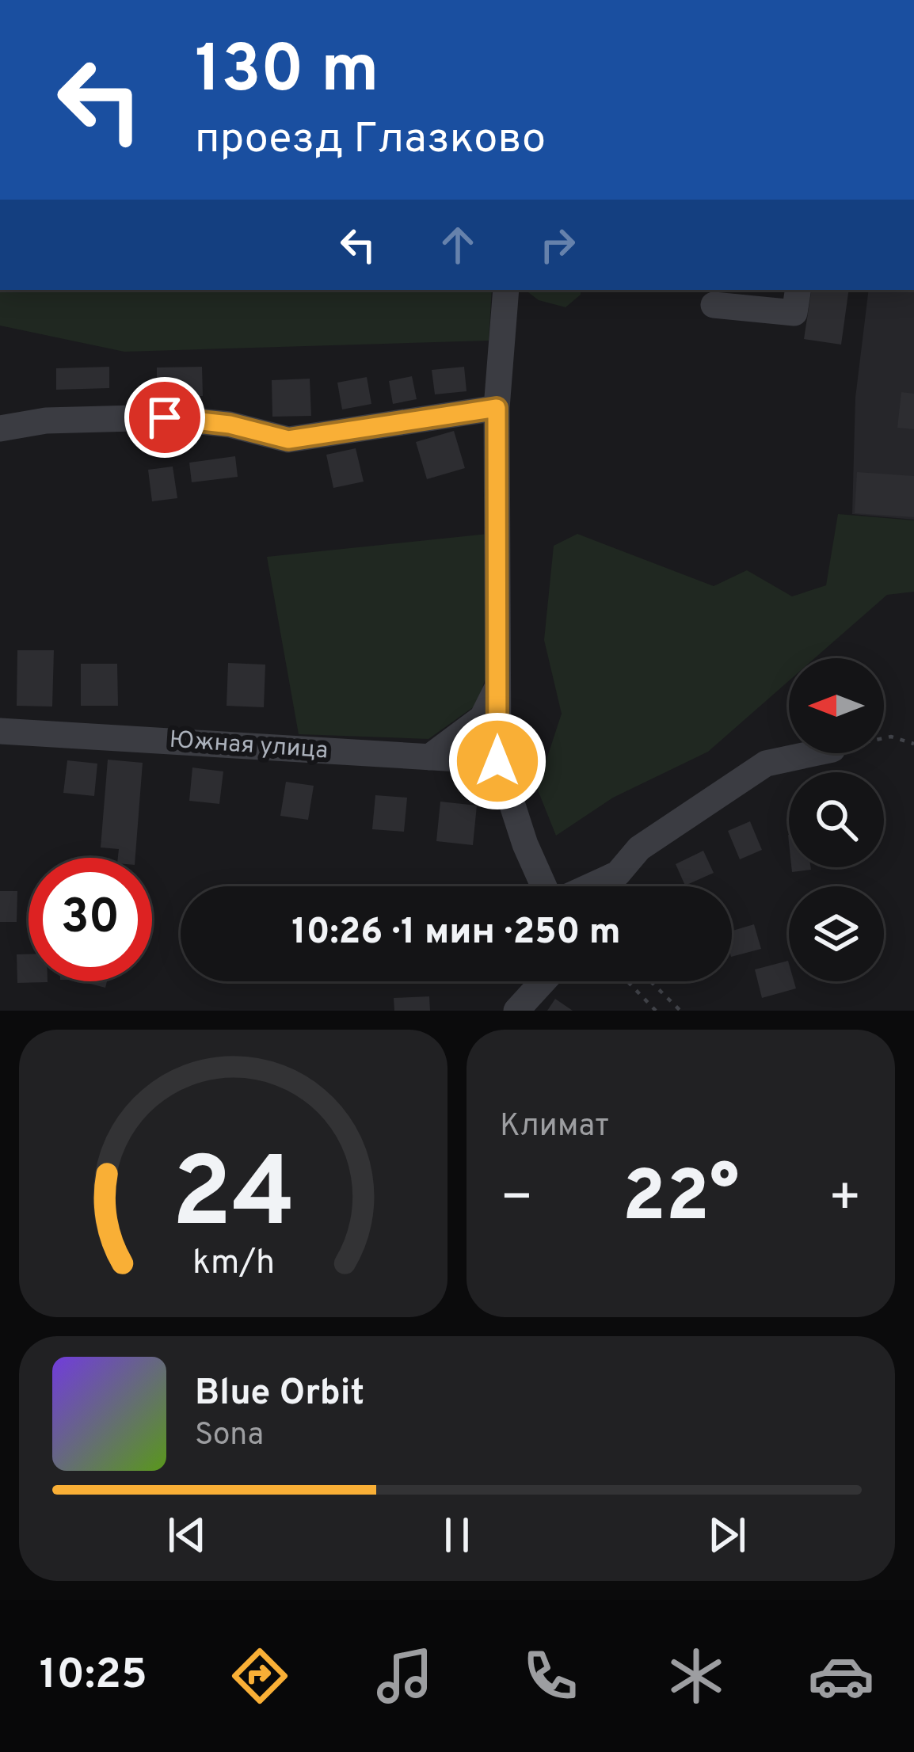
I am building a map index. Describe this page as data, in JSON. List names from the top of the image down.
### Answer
{
  "streets": {
    "street": ["Южная улица"]
  },
  "north": "left",
  "page": {
    "turn": ["130 m", "проезд Глазково"],
    "limit": "30",
    "trip": "10:26 · 1 мин · 250 m",
    "tile": "Климат",
    "heat": ["−", "22°", "+"],
    "song": ["Blue Orbit", "Sona"],
    "tabs": "10:25",
    "gauge": ["24", "km/h"]
  }
}
